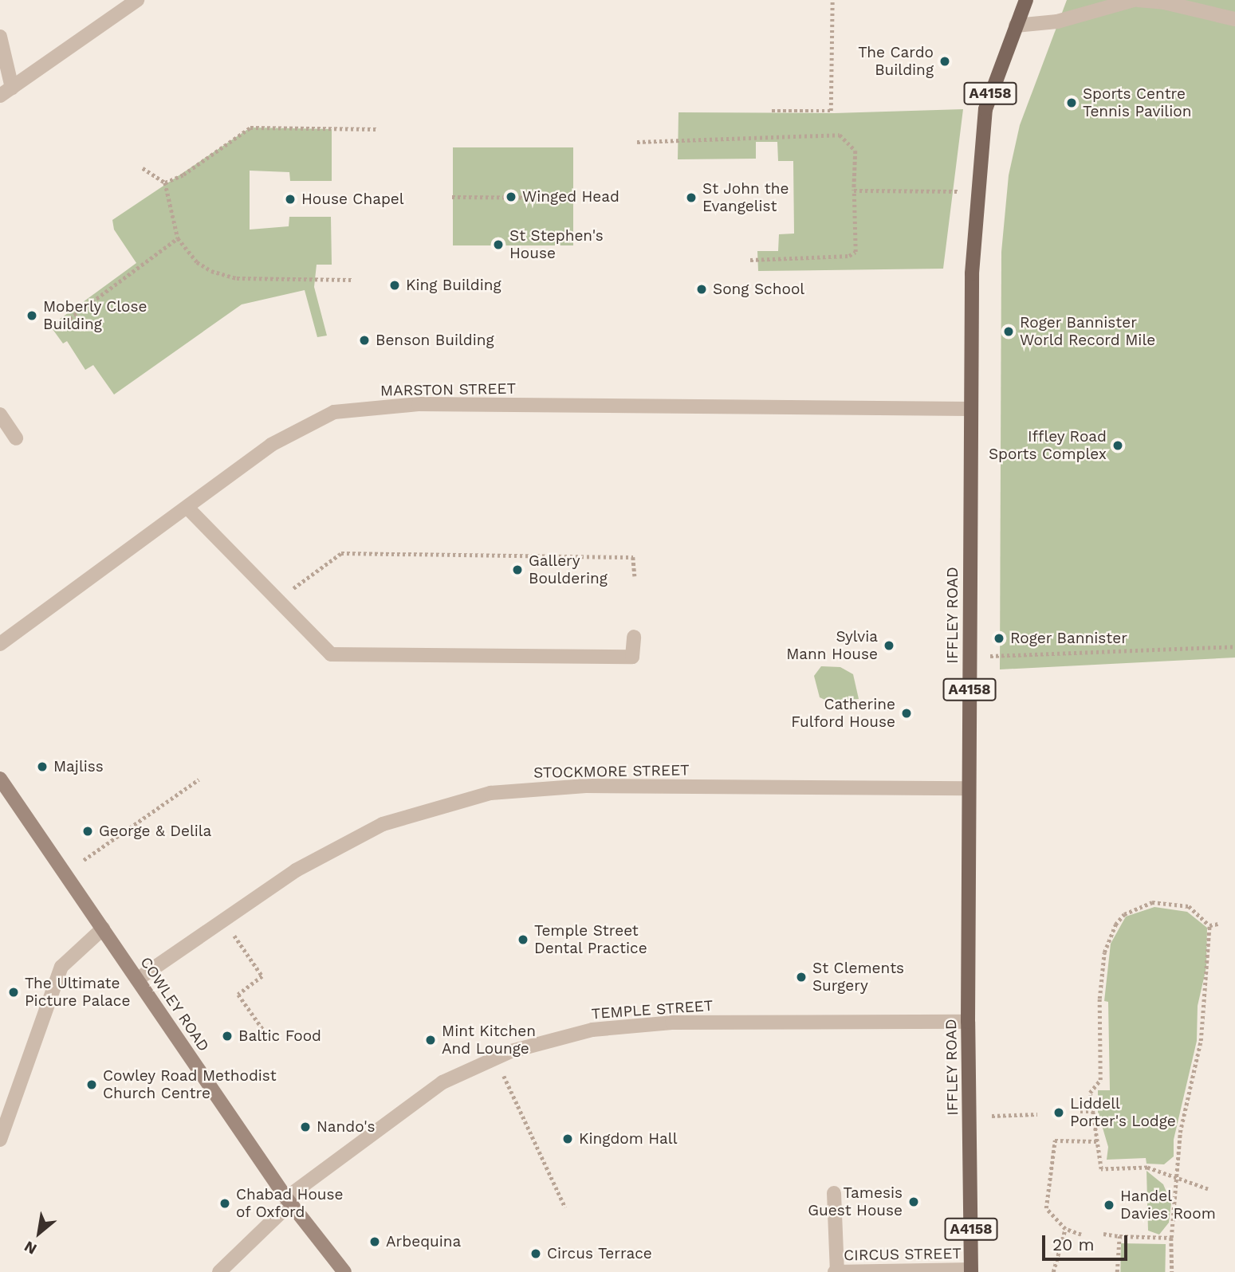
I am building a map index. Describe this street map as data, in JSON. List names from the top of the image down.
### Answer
{
  "streets": {
    "main road": ["A4158", "IFFLEY ROAD", "COWLEY ROAD"],
    "street": [
      "MARSTON STREET",
      "STOCKMORE STREET",
      "TEMPLE STREET",
      "CIRCUS STREET"
    ]
  },
  "crossings": [
    ["MARSTON STREET", "IFFLEY ROAD"],
    ["IFFLEY ROAD", "STOCKMORE STREET"],
    ["IFFLEY ROAD", "TEMPLE STREET"],
    ["IFFLEY ROAD", "CIRCUS STREET"],
    ["STOCKMORE STREET", "COWLEY ROAD"],
    ["COWLEY ROAD", "TEMPLE STREET"]
  ],
  "places": [
    "The Cardo Building",
    "Sports Centre Tennis Pavilion",
    "Winged Head",
    "St John the Evangelist",
    "House Chapel",
    "St Stephen's House",
    "King Building",
    "Song School",
    "Moberly Close Building",
    "Roger Bannister World Record Mile",
    "Benson Building",
    "Iffley Road Sports Complex",
    "Gallery Bouldering",
    "Roger Bannister",
    "Sylvia Mann House",
    "Catherine Fulford House",
    "Majliss",
    "George & Delila",
    "Temple Street Dental Practice",
    "St Clements Surgery",
    "The Ultimate Picture Palace",
    "Baltic Food",
    "Mint Kitchen And Lounge",
    "Cowley Road Methodist Church Centre",
    "Liddell Porter's Lodge",
    "Nando's",
    "Kingdom Hall",
    "Tamesis Guest House",
    "Chabad House of Oxford",
    "Handel Davies Room",
    "Arbequina",
    "Circus Terrace"
  ],
  "scale_bar": "20 m",
  "north": "bottom left"
}
